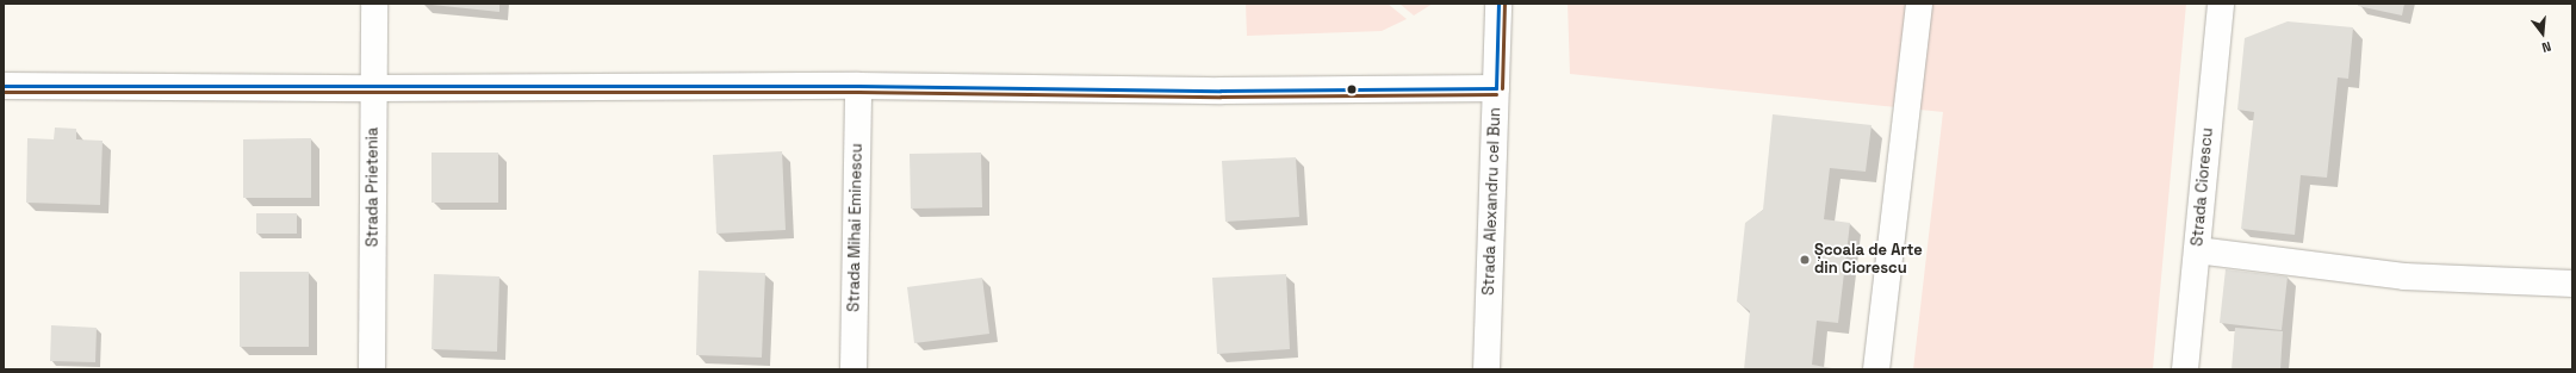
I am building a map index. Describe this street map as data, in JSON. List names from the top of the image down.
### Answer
{
  "streets": {
    "street": [
      "Strada Prietenia",
      "Strada Ciorescu",
      "Strada Alexandru cel Bun",
      "Strada Mihai Eminescu"
    ]
  },
  "places": ["Școala de Arte din Ciorescu"],
  "north": "bottom"
}
